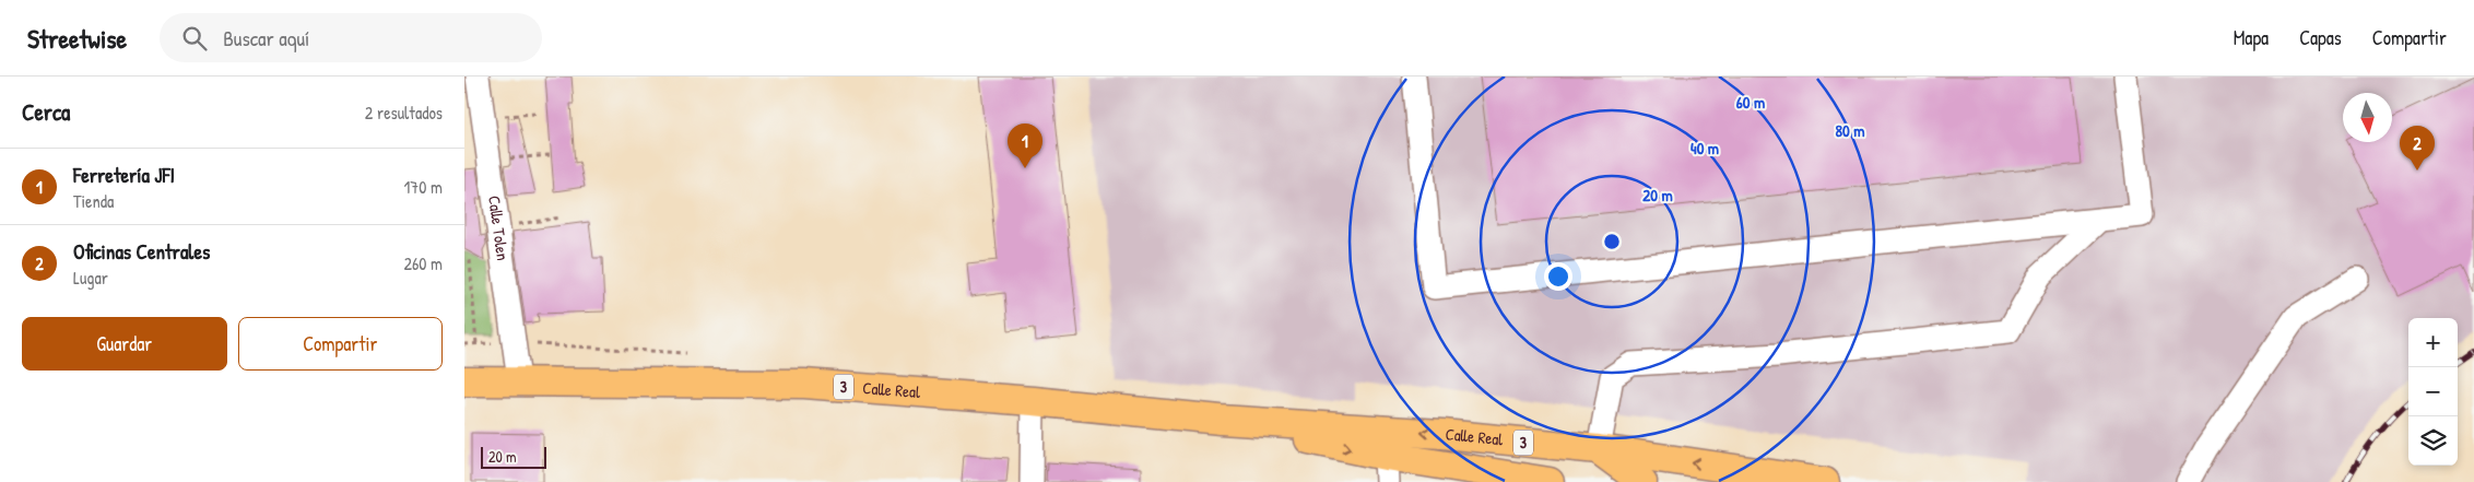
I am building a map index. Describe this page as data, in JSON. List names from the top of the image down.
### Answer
{
  "streets": {
    "main road": ["3", "Calle Real"],
    "lane": ["Calle Tolen"]
  },
  "crossings": [
    ["Calle Tolen", "Calle Real"]
  ],
  "scale_bar": "20 m",
  "north": "bottom",
  "page": {
    "header": "Streetwise",
    "search": "Buscar aquí",
    "nav": ["Mapa", "Capas", "Compartir"],
    "heading": ["Cerca", "2 resultados"],
    "pins": ["1", "2"],
    "list": [
      {
        "mark": "1",
        "name": "Ferretería JFI",
        "note": "Tienda",
        "value": "170 m"
      },
      {
        "mark": "2",
        "name": "Oficinas Centrales",
        "note": "Lugar",
        "value": "260 m"
      }
    ],
    "buttons": ["Guardar", "Compartir"],
    "map_buttons": ["+", "−"],
    "scale": "20 m"
  },
  "rings": [
    "60 m",
    "80 m",
    "40 m",
    "20 m"
  ]
}
